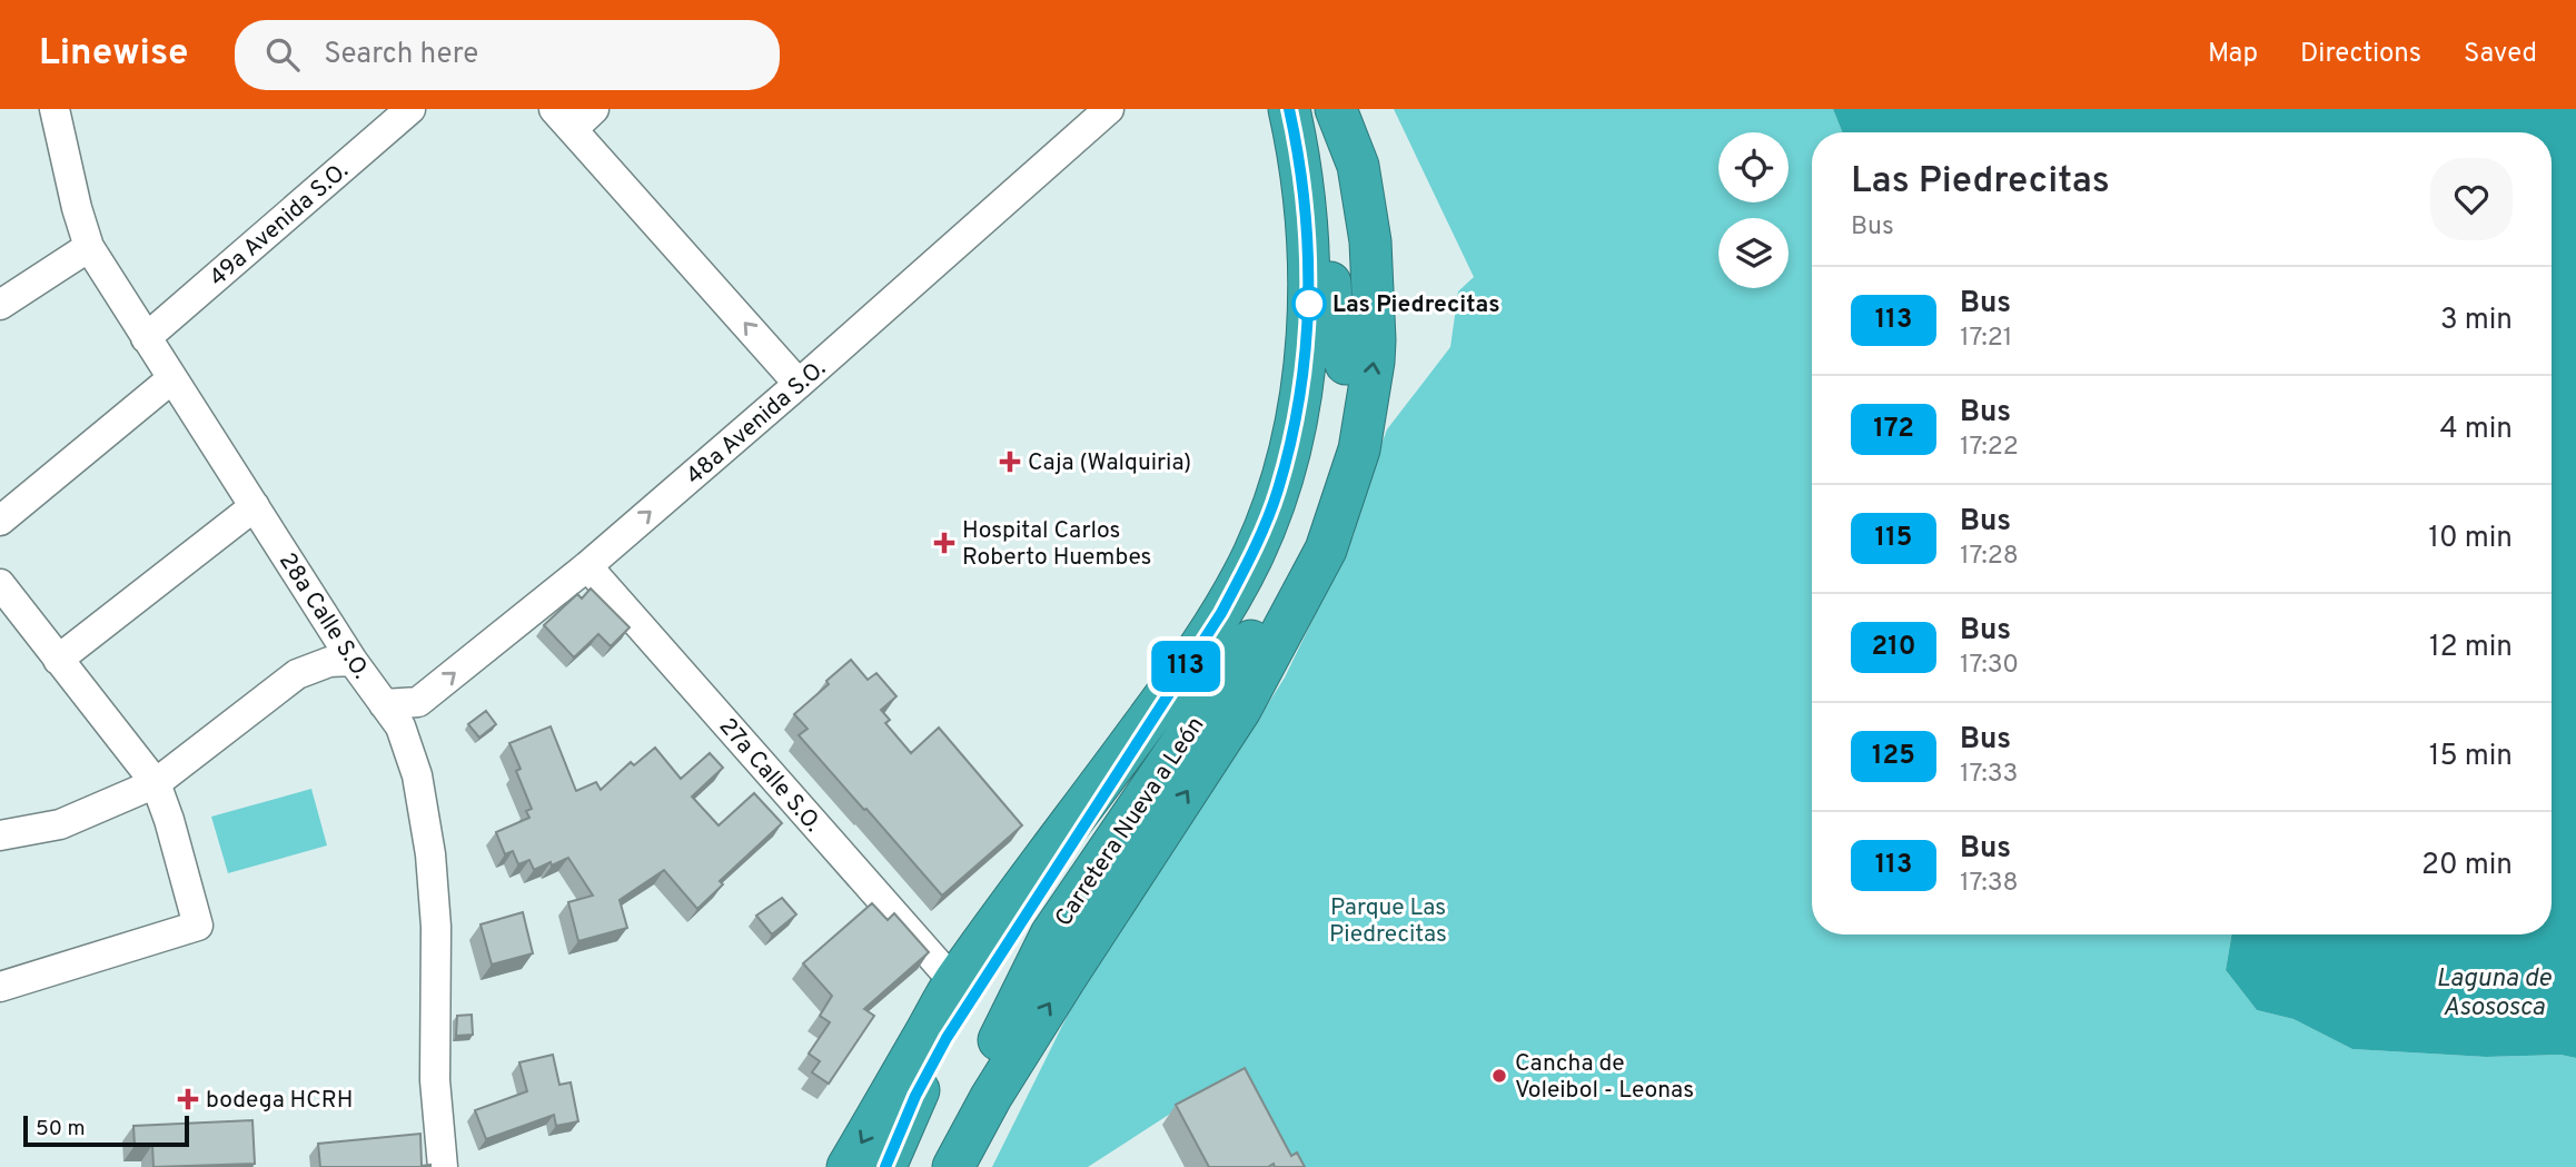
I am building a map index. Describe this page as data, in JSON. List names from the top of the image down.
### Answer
{
  "streets": {
    "highway": ["Carretera Nueva a León"],
    "street": [
      "49a Avenida S.O.",
      "48a Avenida S.O.",
      "28a Calle S.O.",
      "27a Calle S.O."
    ]
  },
  "crossings": [
    ["49a Avenida S.O.", "28a Calle S.O."],
    ["48a Avenida S.O.", "28a Calle S.O."],
    ["48a Avenida S.O.", "27a Calle S.O."],
    ["27a Calle S.O.", "Carretera Nueva a León"]
  ],
  "one_way": ["48a Avenida S.O."],
  "water": ["Laguna de Asososca"],
  "parks": ["Parque Las Piedrecitas"],
  "places": {
    "other": ["Las Piedrecitas", "Cancha de Voleibol - Leonas"],
    "health": ["Caja (Walquiria)", "Hospital Carlos Roberto Huembes", "bodega HCRH"]
  },
  "lines": ["bus line 113"],
  "scale_bar": "50 m",
  "page": {
    "header": "Linewise",
    "search": "Search here",
    "nav": ["Map", "Directions", "Saved"],
    "on_map": "113",
    "heading": ["Las Piedrecitas", "Bus"],
    "list": [
      {
        "mark": "113",
        "name": "Bus",
        "note": "17:21",
        "value": "3 min"
      },
      {
        "mark": "172",
        "name": "Bus",
        "note": "17:22",
        "value": "4 min"
      },
      {
        "mark": "115",
        "name": "Bus",
        "note": "17:28",
        "value": "10 min"
      },
      {
        "mark": "210",
        "name": "Bus",
        "note": "17:30",
        "value": "12 min"
      },
      {
        "mark": "125",
        "name": "Bus",
        "note": "17:33",
        "value": "15 min"
      },
      {
        "mark": "113",
        "name": "Bus",
        "note": "17:38",
        "value": "20 min"
      }
    ],
    "scale": "50 m"
  }
}
